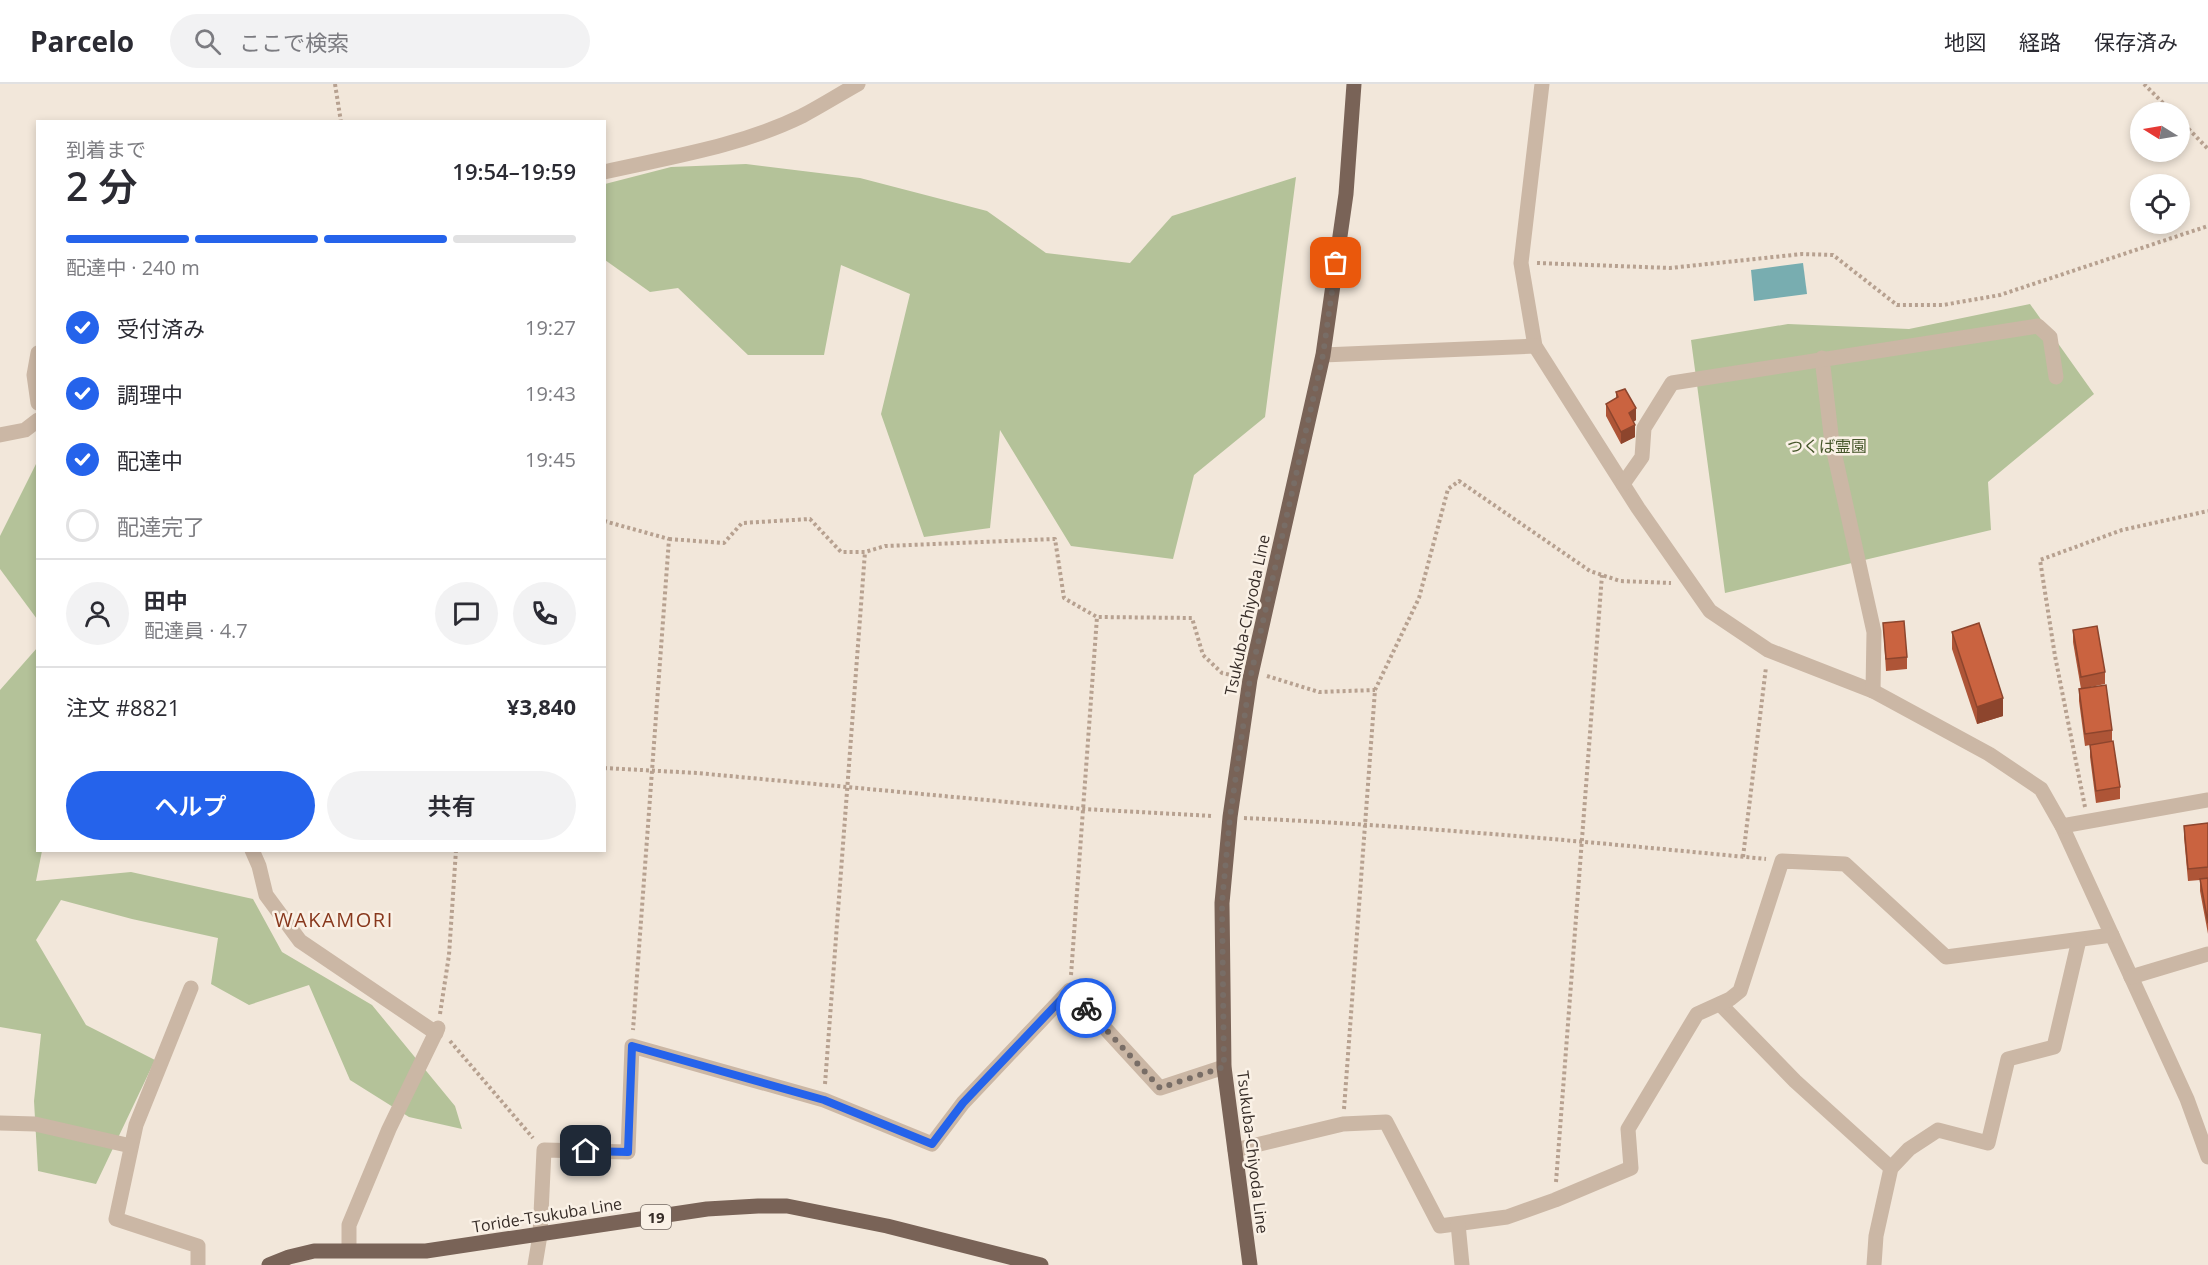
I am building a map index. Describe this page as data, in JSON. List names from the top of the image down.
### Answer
{
  "streets": {
    "main road": ["Tsukuba-Chiyoda Line", "Toride-Tsukuba Line", "19"]
  },
  "districts": ["WAKAMORI"],
  "parks": ["つくば霊園"],
  "north": "left",
  "page": {
    "header": "Parcelo",
    "search": "ここで検索",
    "nav": ["地図", "経路", "保存済み"],
    "heading": ["2 分", "到着まで", "19:54–19:59"],
    "panel": [
      "田中",
      "配達員 · 4.7",
      "注文 #8821",
      "¥3,840"
    ],
    "bar": "配達中 · 240 m",
    "list": [
      ["受付済み", "19:27"],
      ["調理中", "19:43"],
      ["配達中", "19:45"],
      "配達完了"
    ],
    "buttons": ["ヘルプ", "共有"]
  }
}
